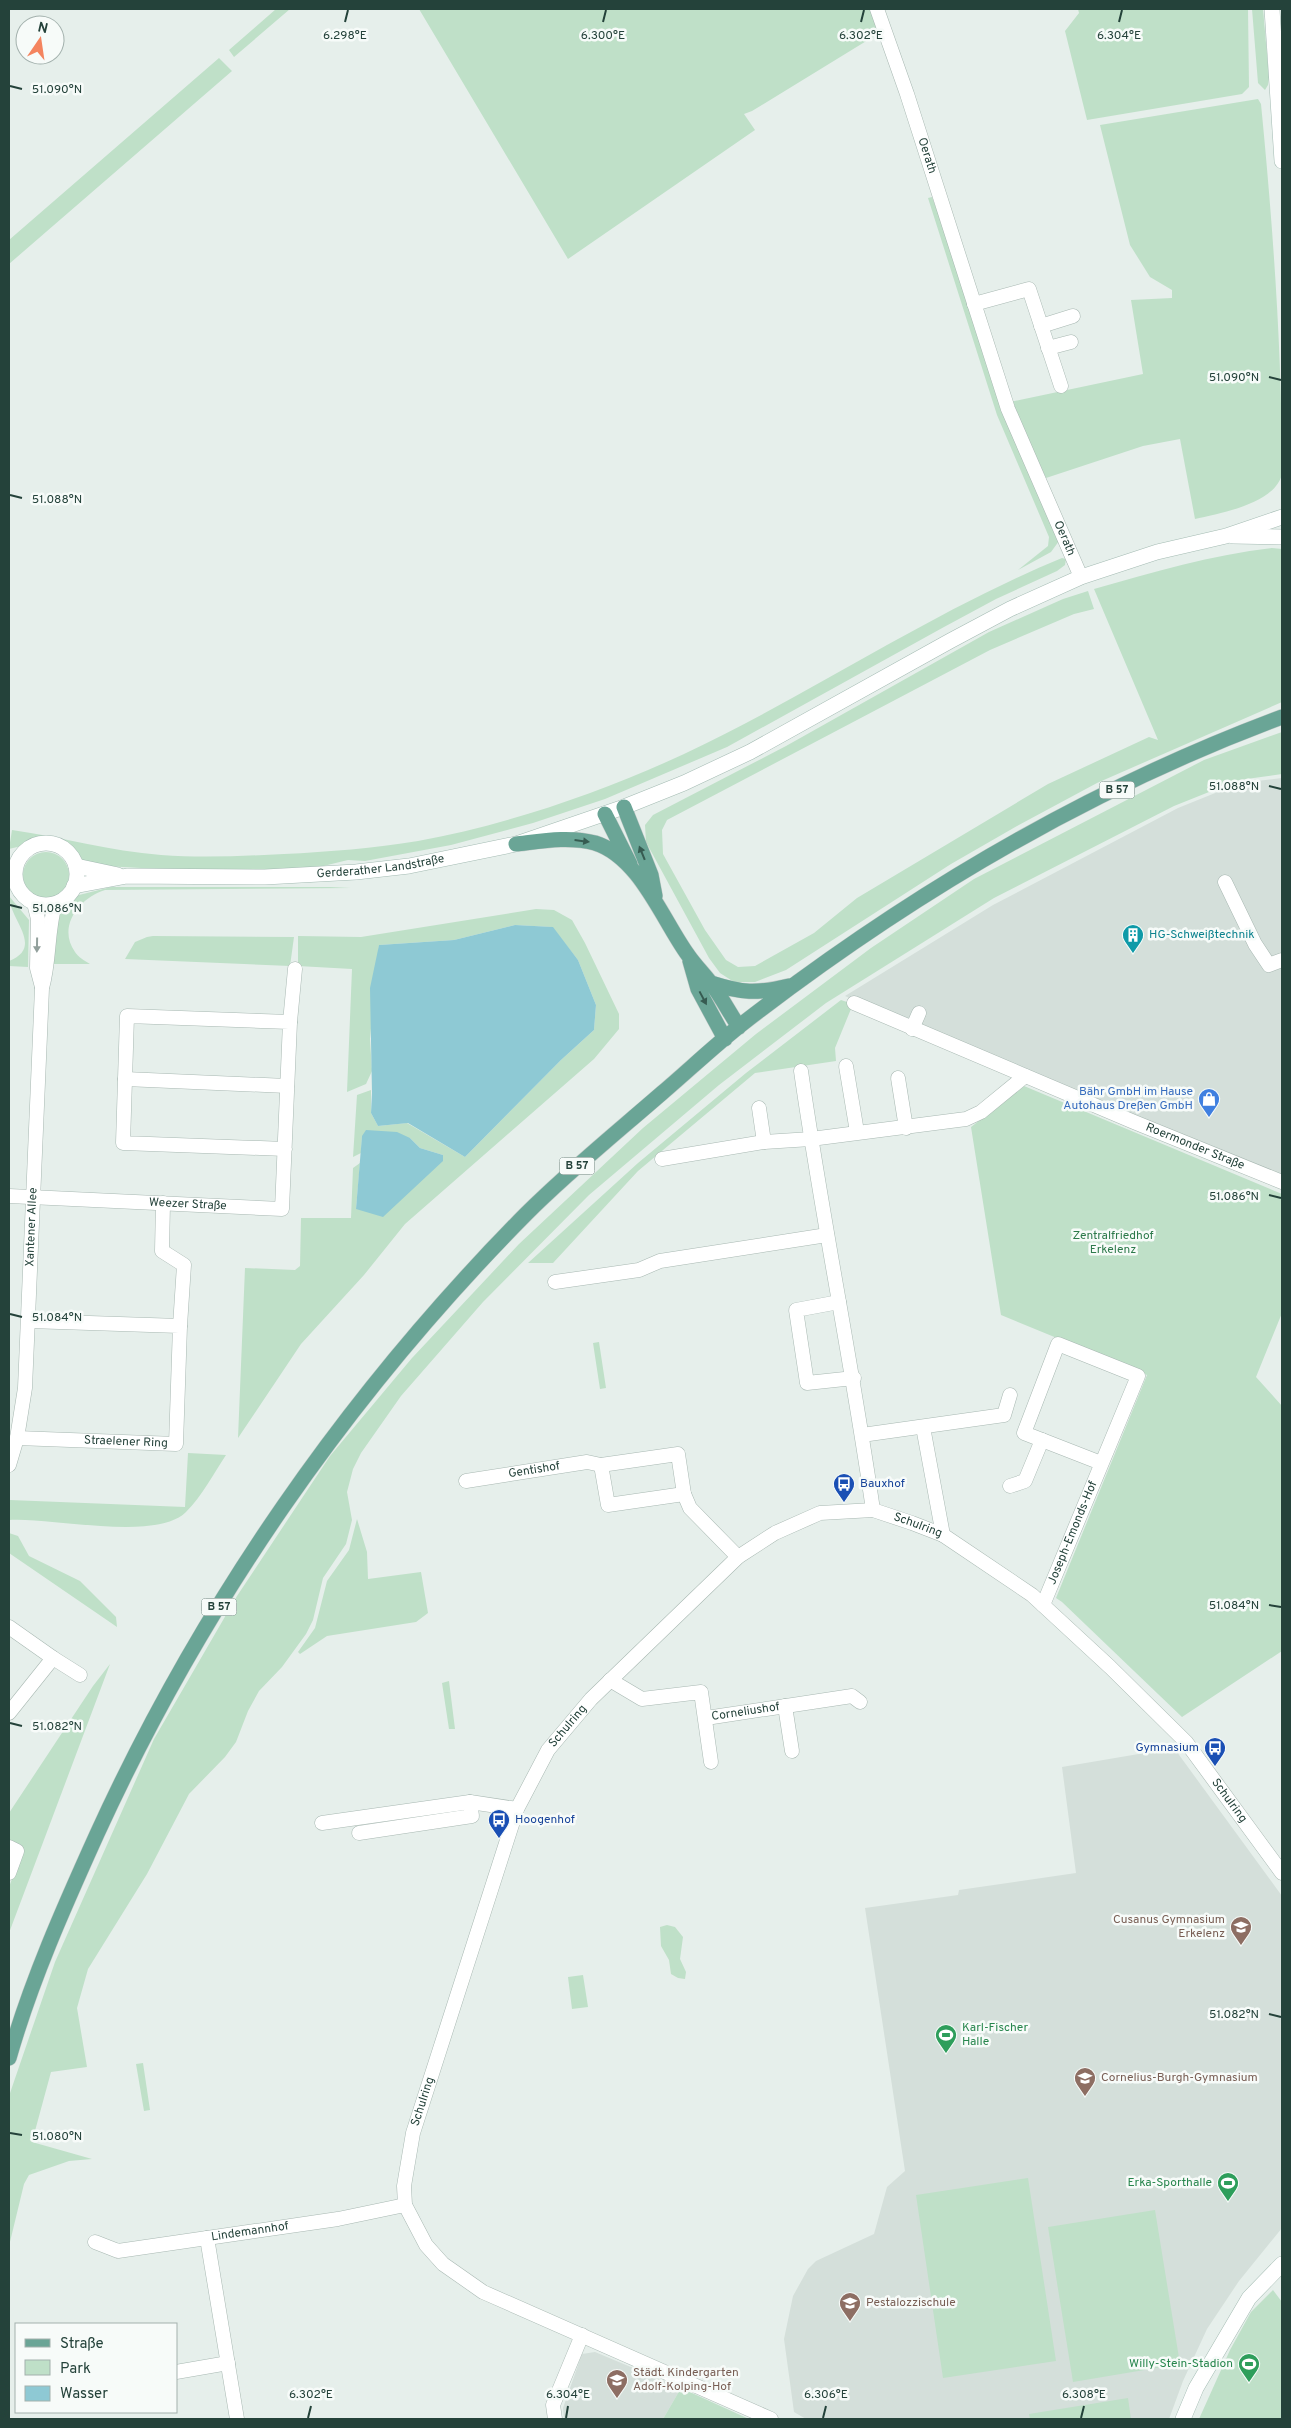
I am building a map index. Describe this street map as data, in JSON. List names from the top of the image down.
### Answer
{
  "streets": {
    "main road": ["B 57", "Gerderather Landstraße"],
    "street": [
      "Oerath",
      "Roermonder Straße",
      "Weezer Straße",
      "Xantener Allee",
      "Straelener Ring",
      "Gentishof",
      "Schulring",
      "Joseph-Emonds-Hof",
      "Corneliushof",
      "Lindemannhof"
    ]
  },
  "crossings": [
    ["Oerath", "Gerderather Landstraße"],
    ["Gerderather Landstraße", "Xantener Allee"],
    ["Weezer Straße", "Xantener Allee"],
    ["Weezer Straße", "Straelener Ring"],
    ["Xantener Allee", "Straelener Ring"],
    ["Gentishof", "Schulring"],
    ["Schulring", "Joseph-Emonds-Hof"],
    ["Schulring", "Corneliushof"],
    ["Schulring", "Lindemannhof"]
  ],
  "parks": ["Zentralfriedhof Erkelenz"],
  "places": {
    "building": ["HG-Schweißtechnik"],
    "shop": ["Bähr GmbH im Hause Autohaus Dreßen GmbH"],
    "bus stop": ["Bauxhof", "Gymnasium", "Hoogenhof"],
    "school or university": [
      "Cusanus Gymnasium Erkelenz",
      "Cornelius-Burgh-Gymnasium",
      "Pestalozzischule",
      "Städt. Kindergarten Adolf-Kolping-Hof"
    ],
    "sports": ["Karl-Fischer Halle", "Erka-Sporthalle", "Willy-Stein-Stadion"]
  },
  "legend": ["Straße", "Park", "Wasser"],
  "north": "top",
  "coordinates": [
    "6.298°E",
    "6.300°E",
    "6.302°E",
    "6.304°E",
    "51.090°N",
    "51.088°N",
    "51.086°N",
    "51.084°N",
    "51.082°N",
    "51.080°N",
    "6.306°E",
    "6.308°E"
  ]
}
